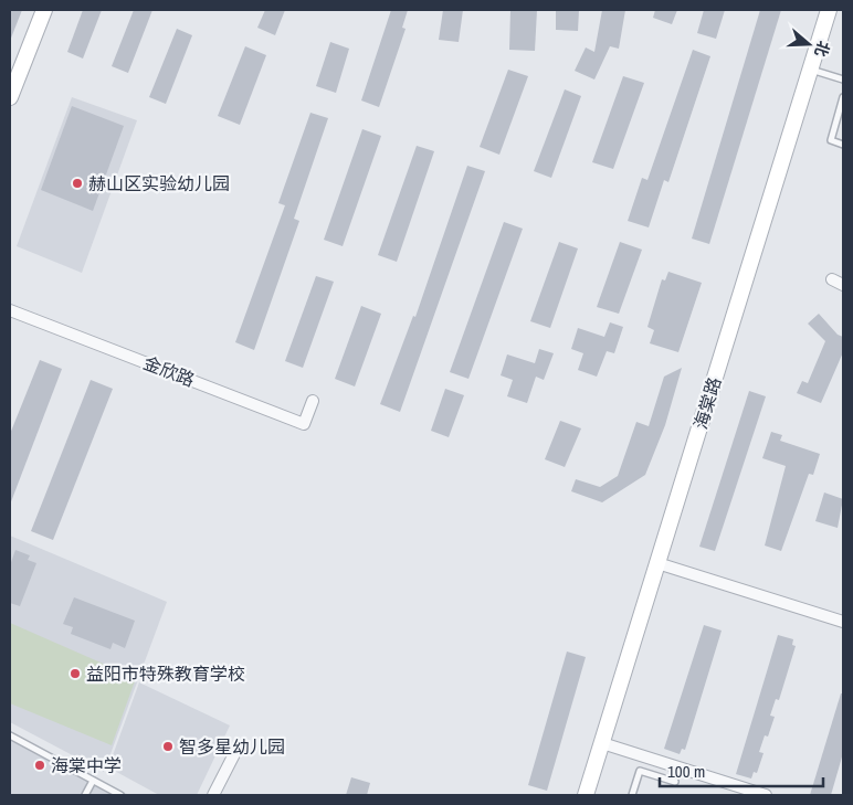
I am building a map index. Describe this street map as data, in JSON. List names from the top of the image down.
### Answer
{
  "streets": {
    "street": ["金欣路", "海棠路"]
  },
  "places": [
    "赫山区实验幼儿园",
    "益阳市特殊教育学校",
    "智多星幼儿园",
    "海棠中学"
  ],
  "scale_bar": "100 m",
  "north": "right"
}
